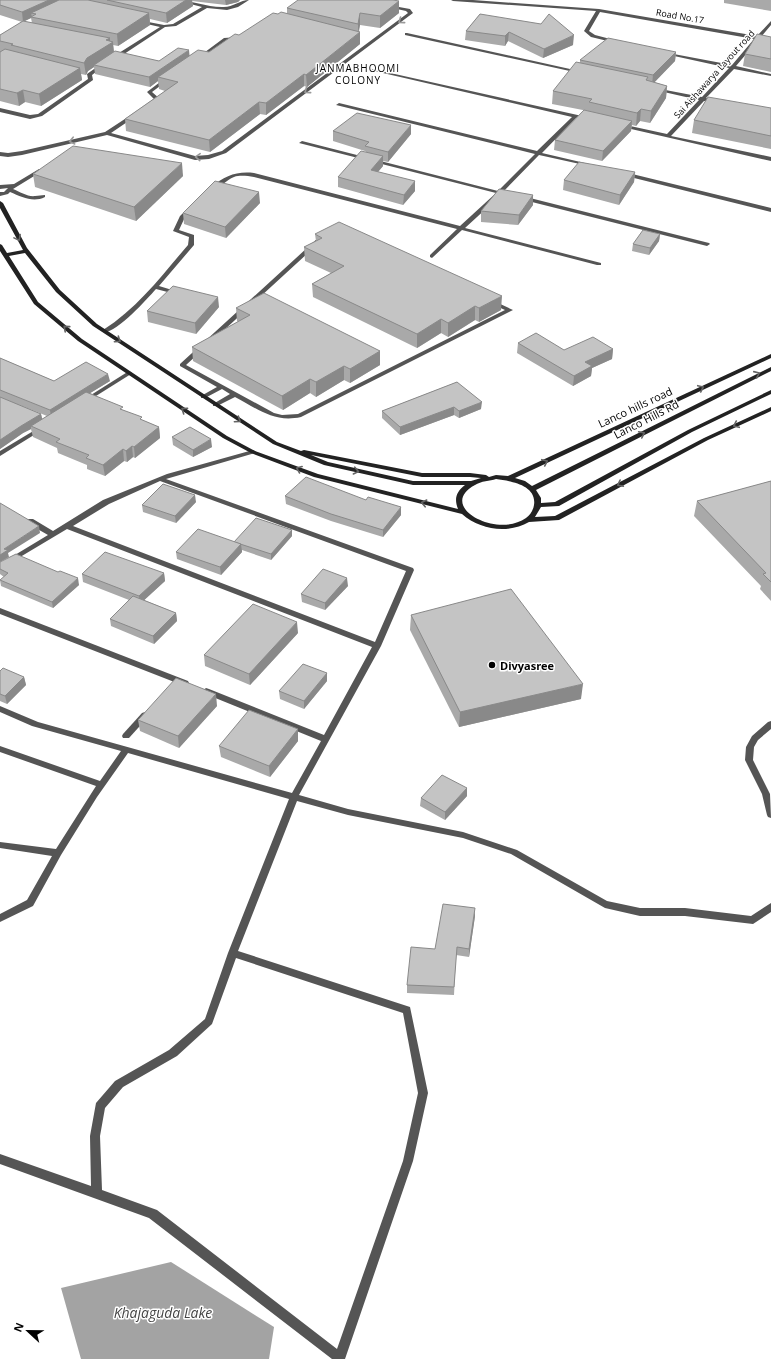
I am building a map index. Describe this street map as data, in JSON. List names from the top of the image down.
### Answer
{
  "streets": {
    "main road": ["Lanco hills road", "Lanco Hills Rd"],
    "street": ["Road No.17", "Sai Aishawarya Layout road"]
  },
  "crossings": [
    ["Road No.17", "Sai Aishawarya Layout road"],
    ["Lanco hills road", "Lanco Hills Rd"]
  ],
  "districts": ["JANMABHOOMI COLONY"],
  "water": ["Khajaguda Lake"],
  "places": ["Divyasree"],
  "north": "left"
}
